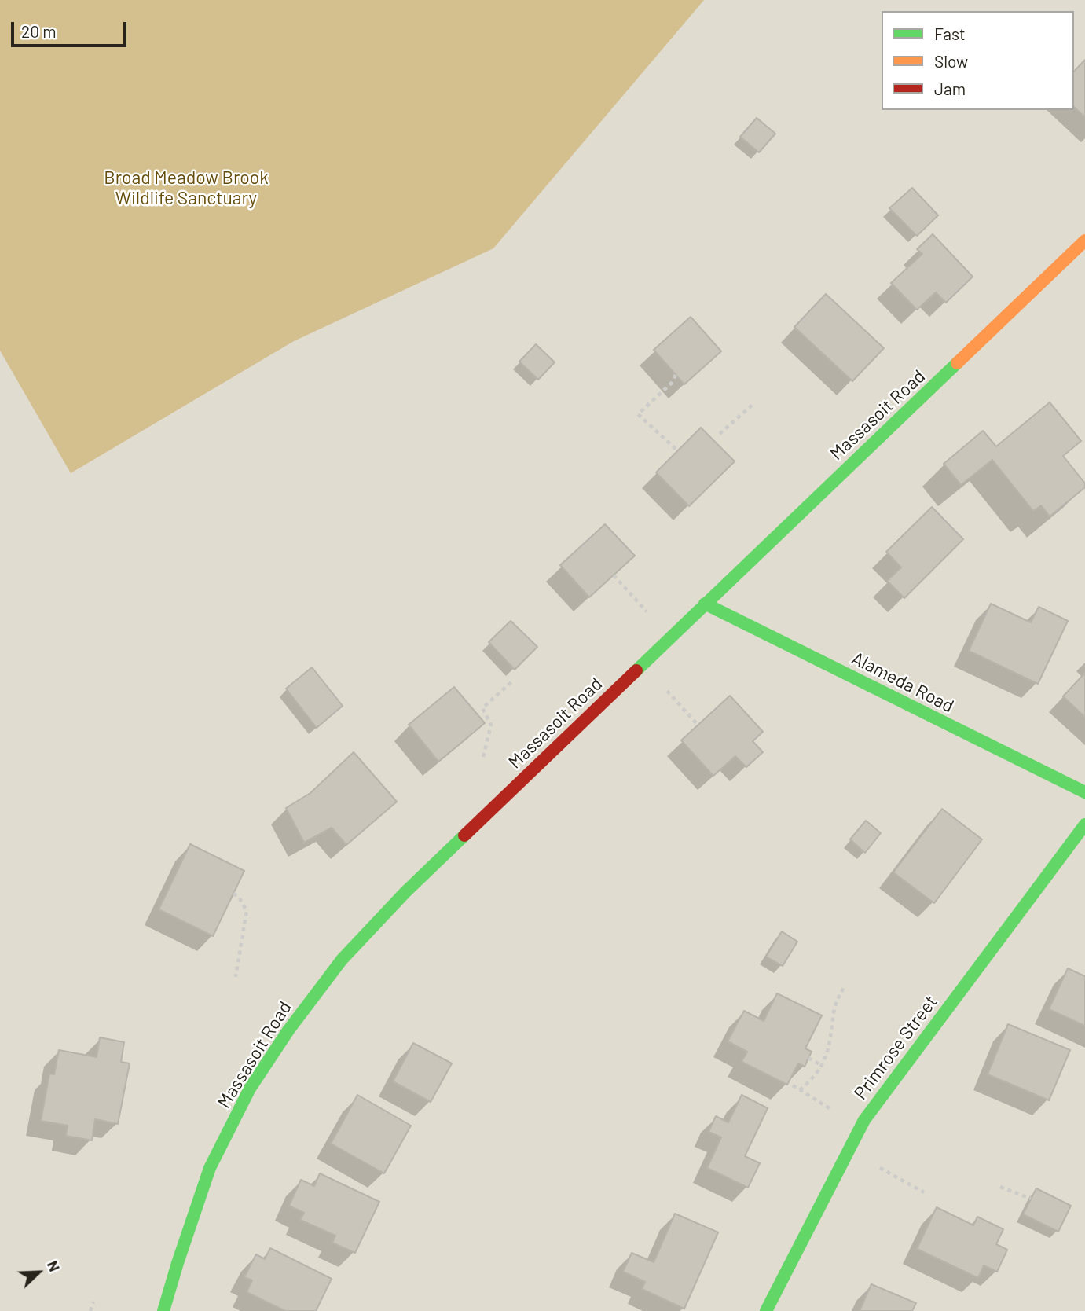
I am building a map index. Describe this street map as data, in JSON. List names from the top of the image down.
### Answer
{
  "streets": {
    "main road": ["Massasoit Road", "Alameda Road", "Primrose Street"]
  },
  "crossings": [
    ["Massasoit Road", "Alameda Road"]
  ],
  "parks": ["Broad Meadow Brook Wildlife Sanctuary"],
  "legend": ["Fast", "Slow", "Jam"],
  "scale_bar": "20 m",
  "north": "top right"
}
